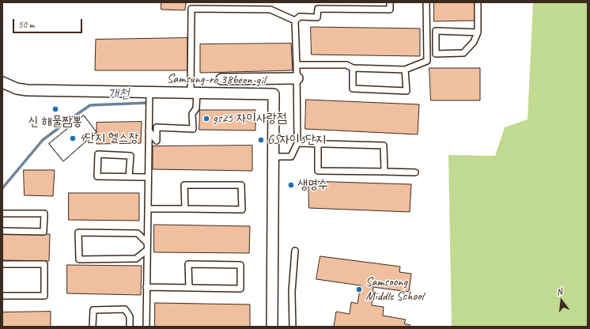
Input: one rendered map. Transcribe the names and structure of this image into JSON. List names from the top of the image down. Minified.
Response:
{"streets":{"street":["Samsung-ro 38beon-gil"]},"water":["개천"],"places":["신 해물짬뽕","gs25 자이사랑점","4단지 헬스장","GS자이5단지","생명수","Samsoong Middle School"],"scale_bar":"50 m","north":"top"}
